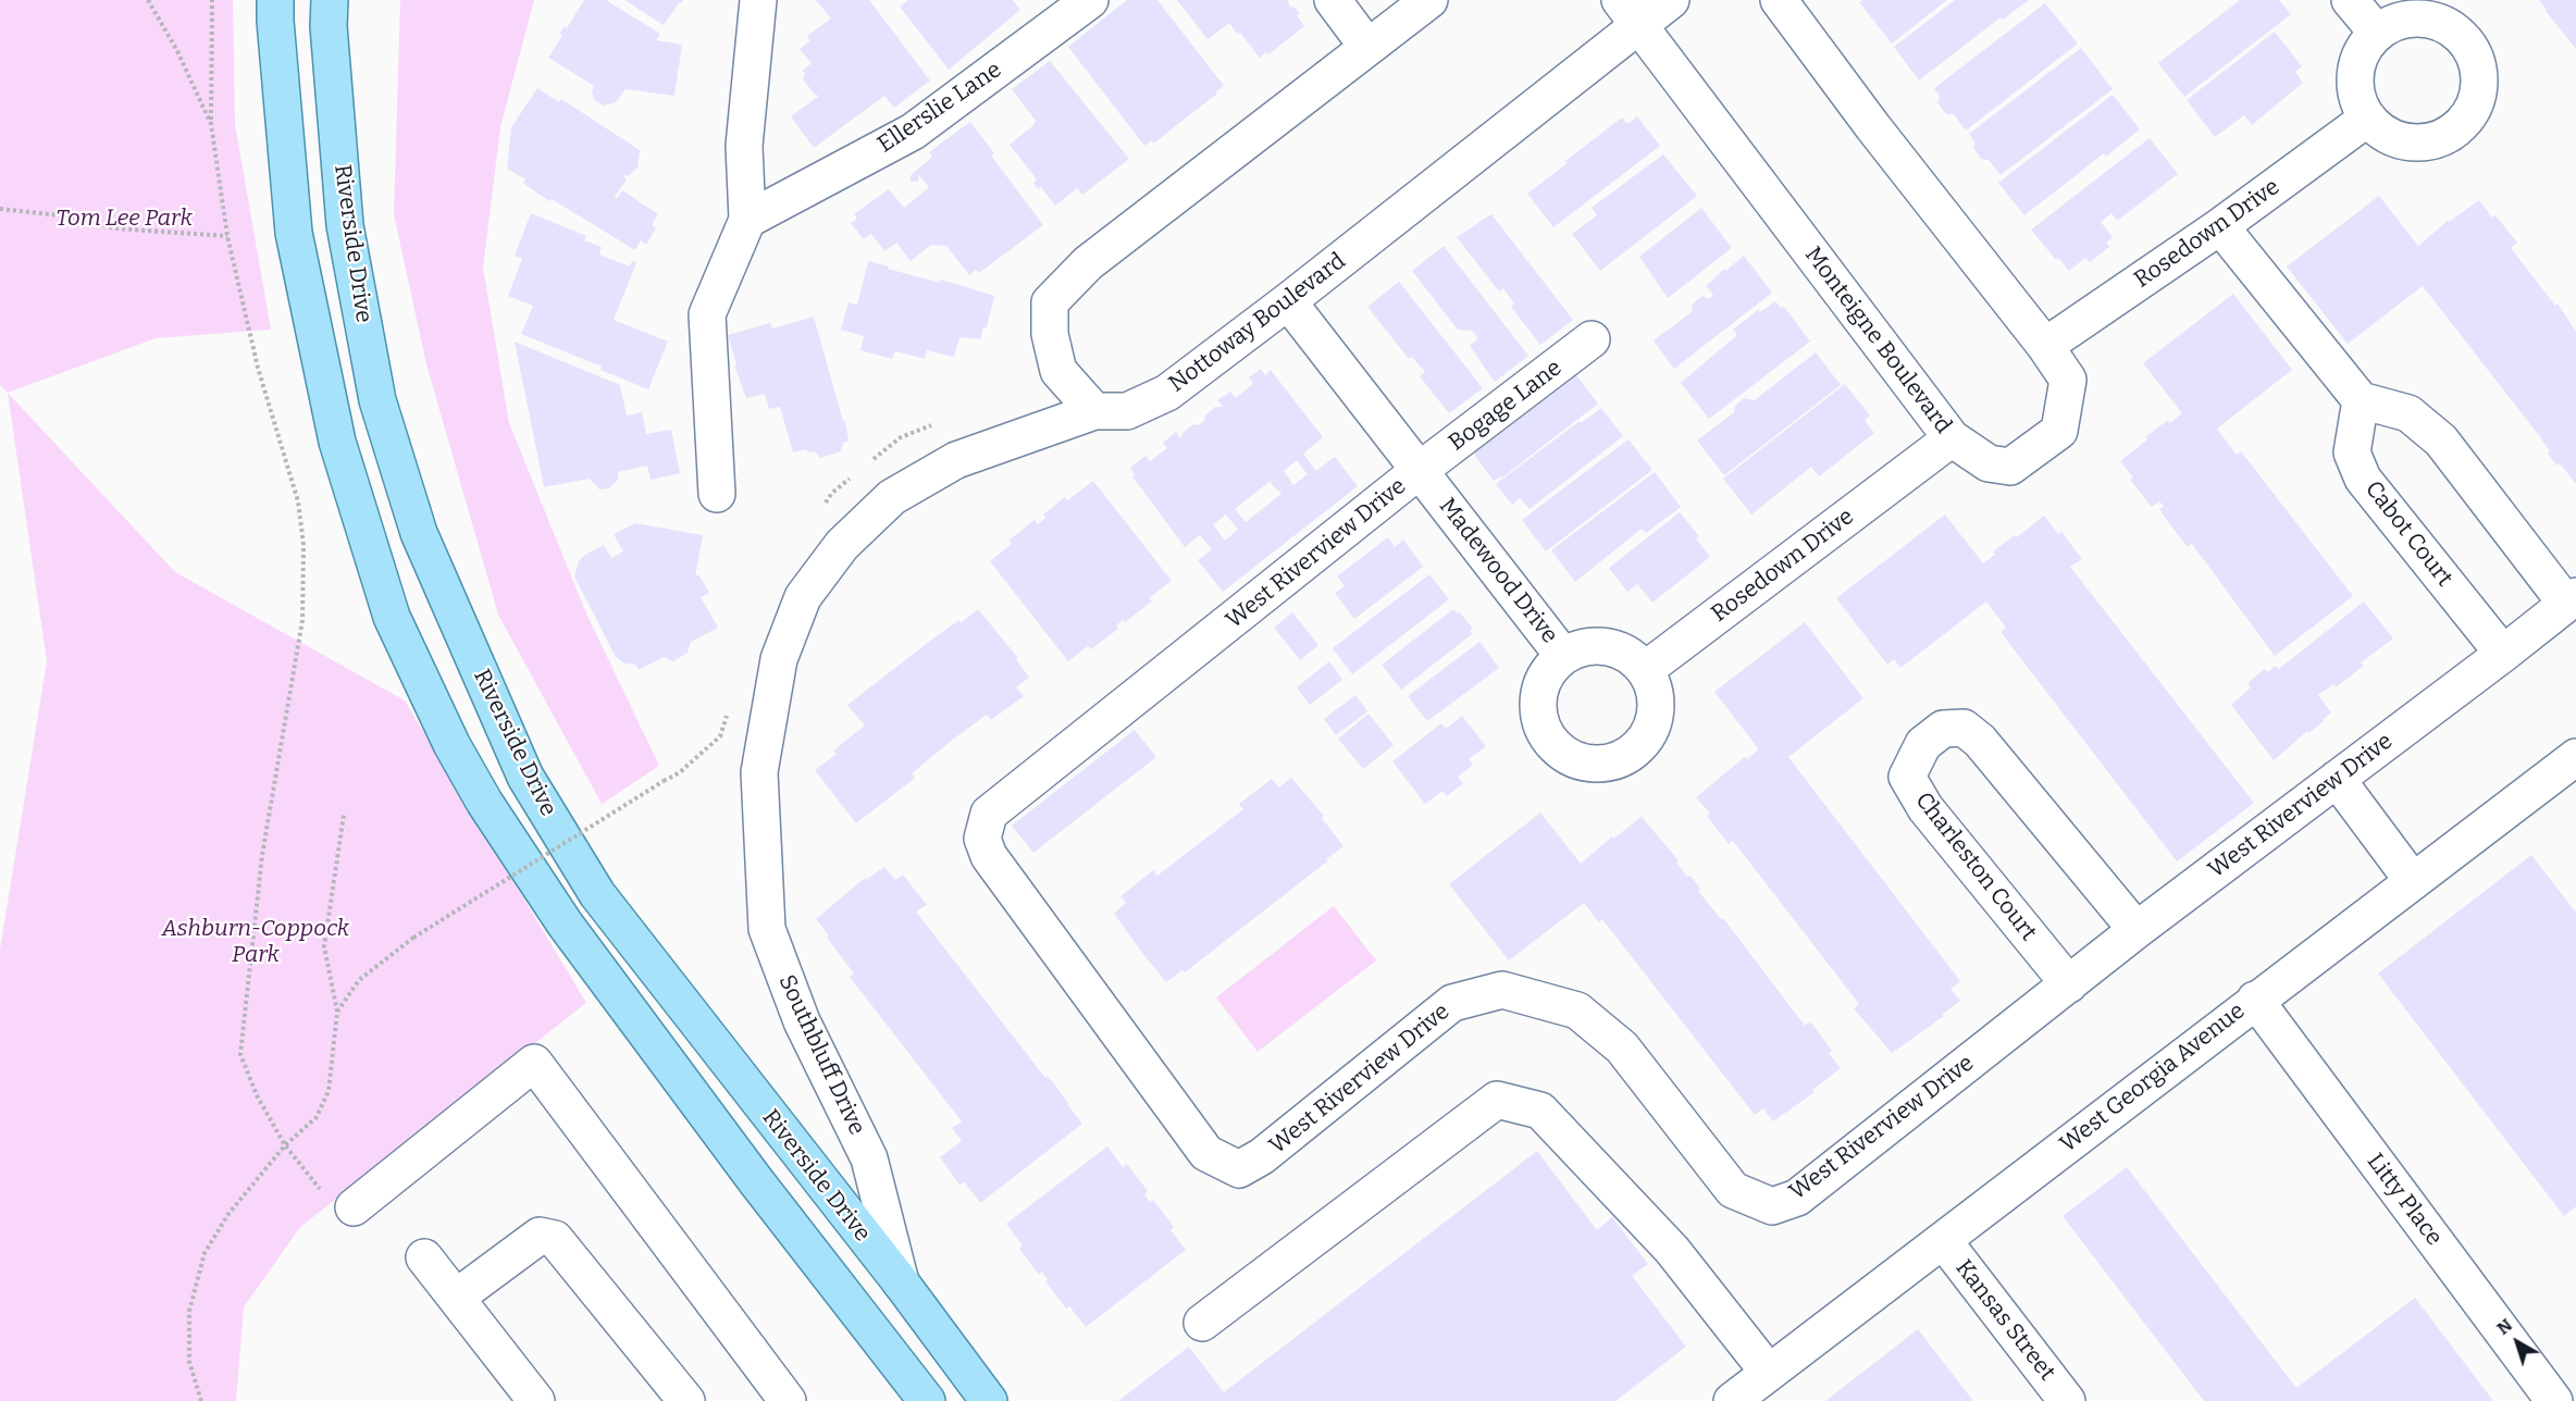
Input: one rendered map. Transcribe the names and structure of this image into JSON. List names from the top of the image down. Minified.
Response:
{"streets":{"main road":["Riverside Drive"],"street":["Ellerslie Lane","Rosedown Drive","Nottoway Boulevard","Monteigne Boulevard","Bogage Lane","Cabot Court","West Riverview Drive","Madewood Drive","Charleston Court","Southbluff Drive","West Georgia Avenue","Litty Place","Kansas Street"]},"crossings":[["Rosedown Drive","Monteigne Boulevard"],["Rosedown Drive","Madewood Drive"],["Riverside Drive","Southbluff Drive"],["Nottoway Boulevard","Monteigne Boulevard"],["Nottoway Boulevard","Madewood Drive"],["Nottoway Boulevard","Southbluff Drive"],["Bogage Lane","West Riverview Drive"],["Bogage Lane","Madewood Drive"],["Cabot Court","West Riverview Drive"],["West Riverview Drive","Madewood Drive"],["West Riverview Drive","Charleston Court"],["West Georgia Avenue","Litty Place"],["West Georgia Avenue","Kansas Street"]],"parks":["Tom Lee Park","Ashburn-Coppock Park"],"north":"top left"}
